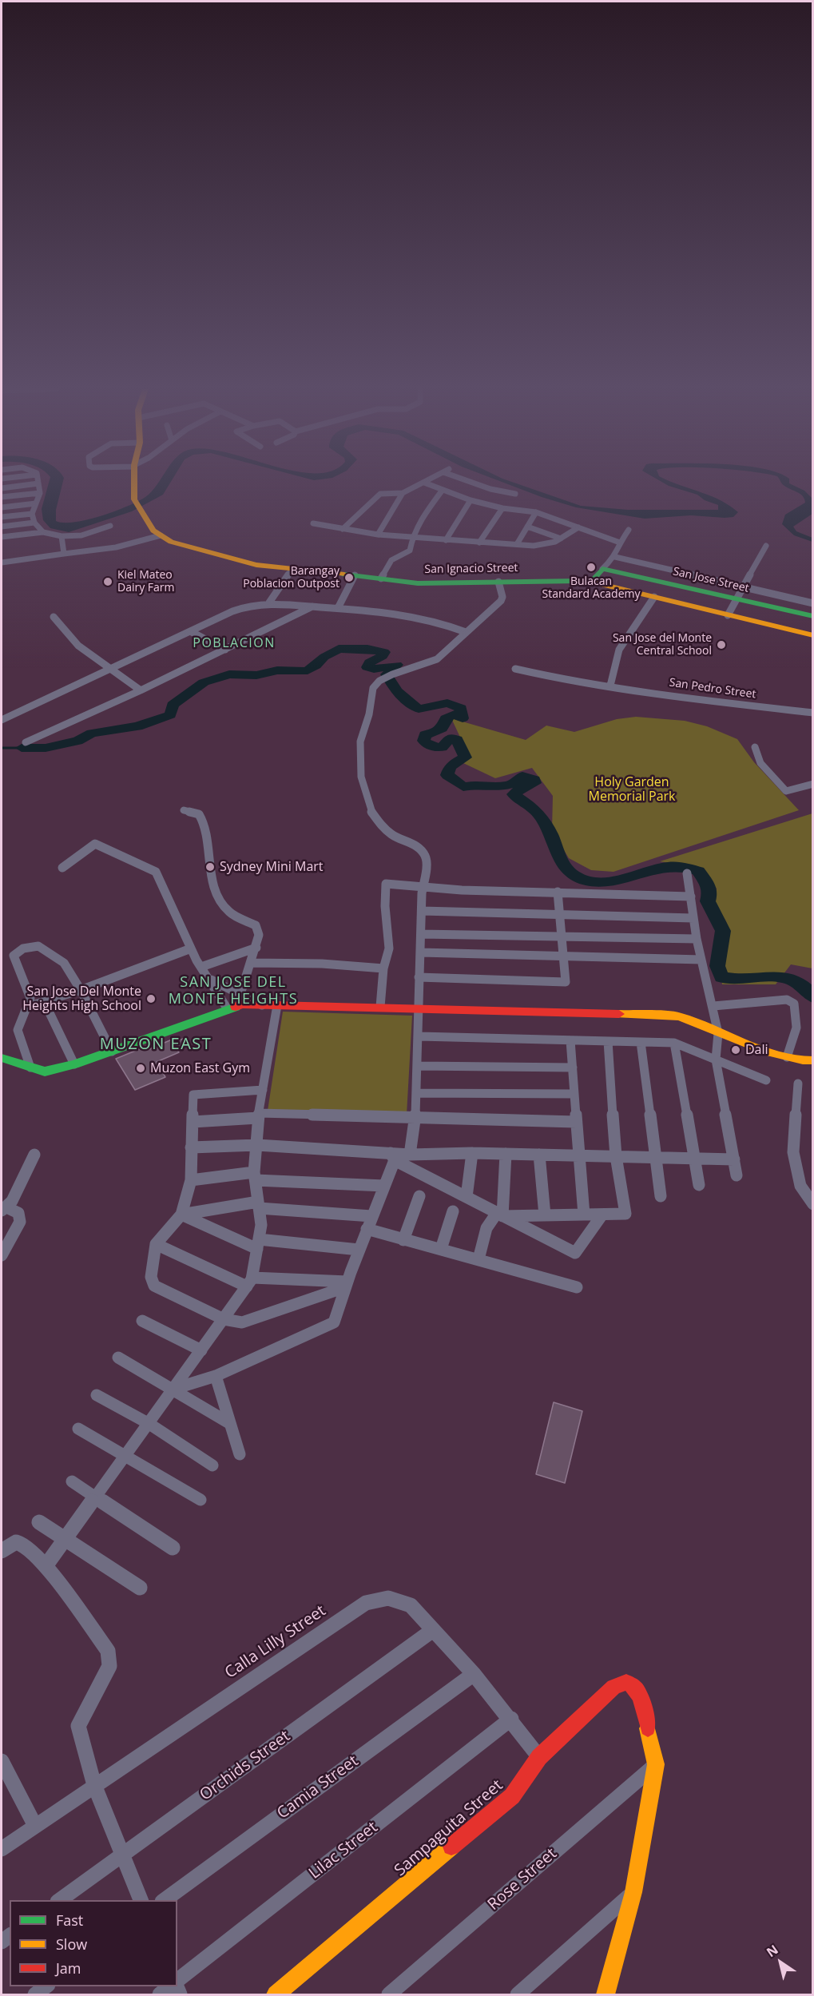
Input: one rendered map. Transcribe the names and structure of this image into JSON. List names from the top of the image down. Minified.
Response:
{"streets":{"main road":["San Ignacio Street","San Jose Street","Sampaguita Street"],"street":["San Pedro Street","Calla Lilly Street","Orchids Street","Camia Street","Lilac Street","Rose Street"]},"crossings":[["Calla Lilly Street","Orchids Street"],["Calla Lilly Street","Camia Street"],["Calla Lilly Street","Sampaguita Street"],["Calla Lilly Street","Lilac Street"],["Sampaguita Street","Rose Street"]],"districts":["POBLACION","SAN JOSE DEL MONTE HEIGHTS","MUZON EAST"],"parks":["Holy Garden Memorial Park"],"places":["Bulacan Standard Academy","Barangay Poblacion Outpost","Kiel Mateo Dairy Farm","San Jose del Monte Central School","Sydney Mini Mart","San Jose Del Monte Heights High School","Dali","Muzon East Gym"],"legend":["Fast","Slow","Jam"],"north":"top left"}
